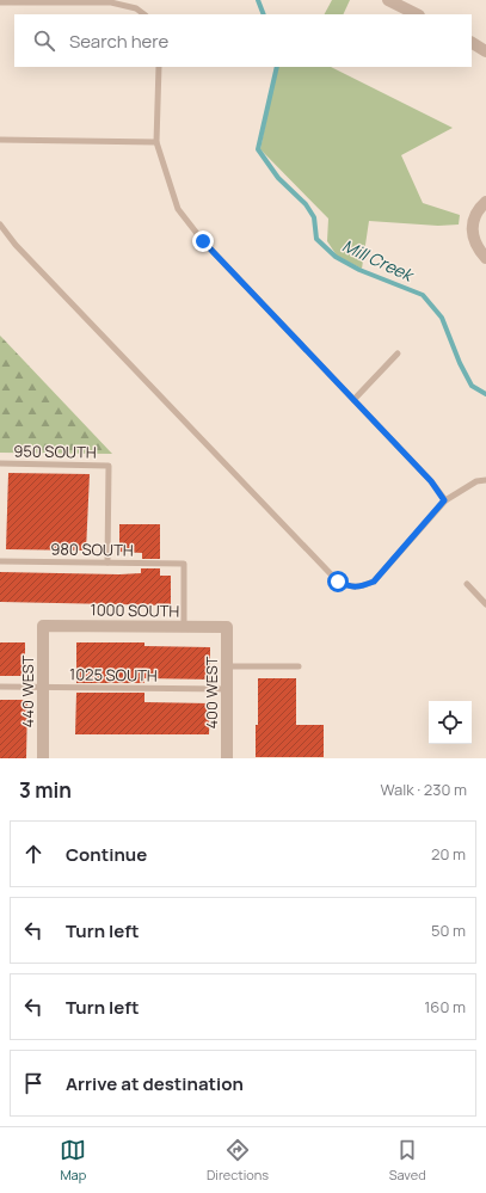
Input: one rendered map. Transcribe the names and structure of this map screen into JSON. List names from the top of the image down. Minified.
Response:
{"streets":{"street":["1000 SOUTH","440 WEST","400 WEST"],"lane":["950 SOUTH","980 SOUTH","1025 SOUTH"]},"crossings":[["950 SOUTH","980 SOUTH"],["980 SOUTH","1000 SOUTH"],["1000 SOUTH","440 WEST"],["1000 SOUTH","400 WEST"],["1025 SOUTH","440 WEST"],["1025 SOUTH","400 WEST"]],"water":["Mill Creek"],"page":{"search":"Search here","heading":["3 min","Walk · 230 m"],"list":[["Continue","20 m"],["Turn left","50 m"],["Turn left","160 m"],"Arrive at destination"],"nav":["Map","Directions","Saved"]}}
